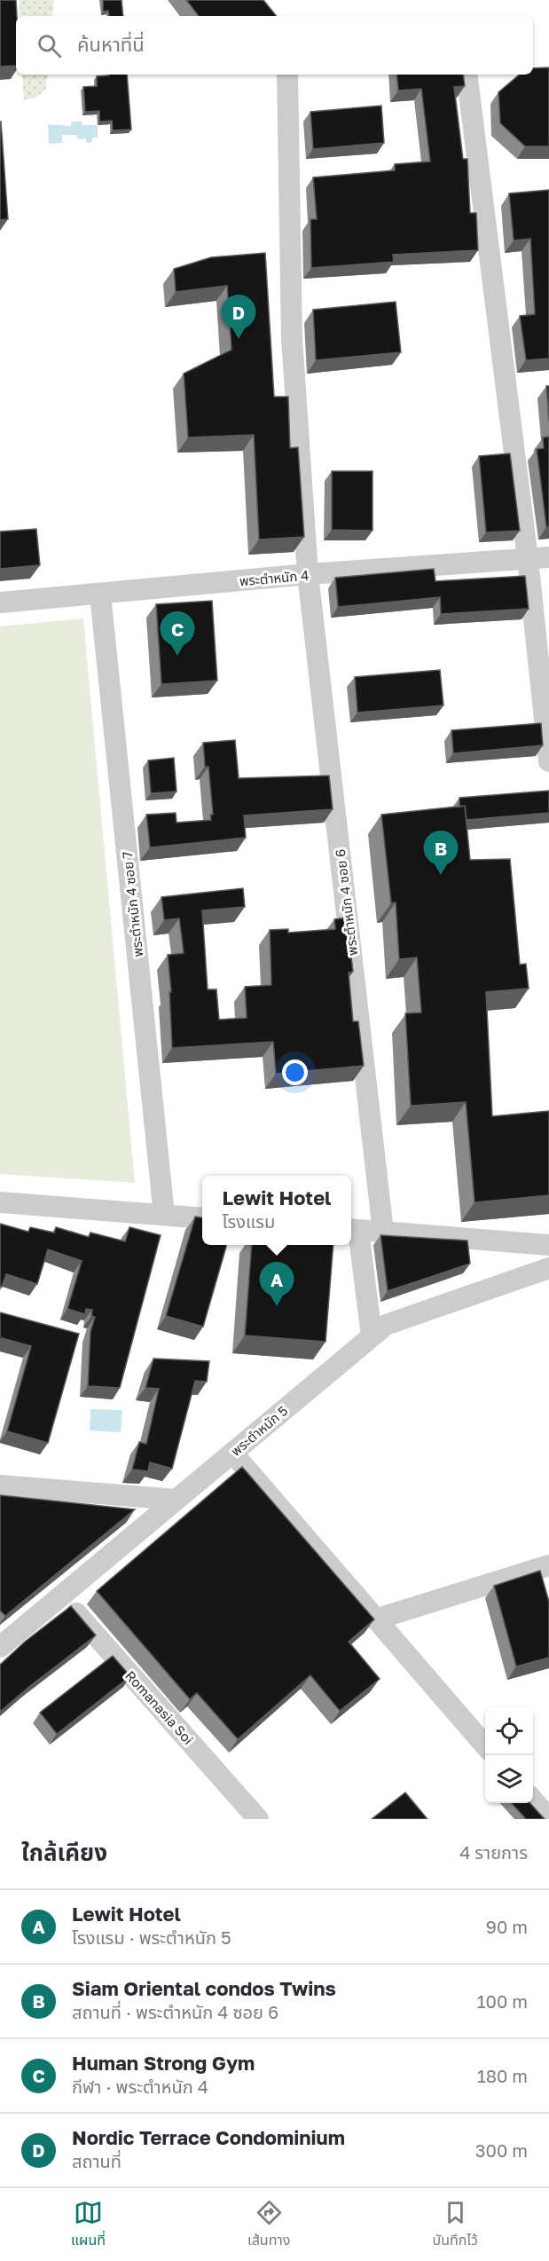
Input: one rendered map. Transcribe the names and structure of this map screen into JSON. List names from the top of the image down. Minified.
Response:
{"streets":{"street":["พระตำหนัก 4","พระตำหนัก 4 ซอย 6","พระตำหนัก 4 ซอย 7","พระตำหนัก 5","Romanasia Soi"]},"crossings":[["พระตำหนัก 4","พระตำหนัก 4 ซอย 6"],["พระตำหนัก 4","พระตำหนัก 4 ซอย 7"],["พระตำหนัก 5","Romanasia Soi"]],"page":{"search":"ค้นหาที่นี่","pins":["D","C","B","A"],"popup":["Lewit Hotel","โรงแรม"],"heading":["ใกล้เคียง","4 รายการ"],"list":[{"mark":"A","name":"Lewit Hotel","note":"โรงแรม · พระตำหนัก 5","value":"90 m"},{"mark":"B","name":"Siam Oriental condos Twins","note":"สถานที่ · พระตำหนัก 4 ซอย 6","value":"100 m"},{"mark":"C","name":"Human Strong Gym","note":"กีฬา · พระตำหนัก 4","value":"180 m"},{"mark":"D","name":"Nordic Terrace Condominium","note":"สถานที่","value":"300 m"}],"nav":["แผนที่","เส้นทาง","บันทึกไว้"]}}
